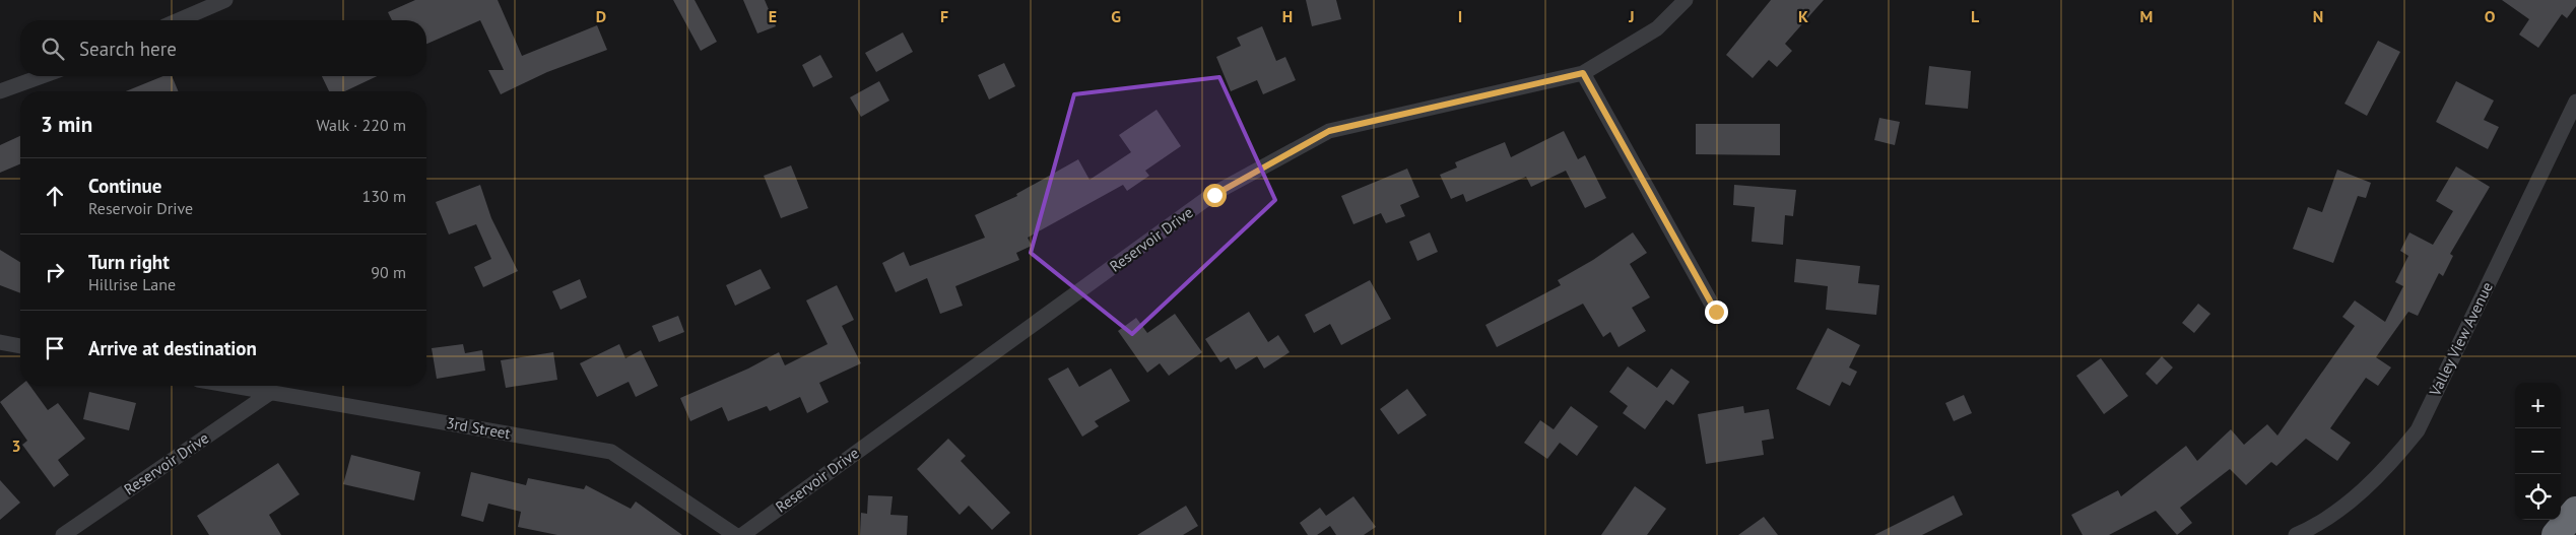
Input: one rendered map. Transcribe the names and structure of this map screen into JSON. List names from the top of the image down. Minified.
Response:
{"streets":{"street":["Reservoir Drive","Valley View Avenue","3rd Street"]},"crossings":[["Reservoir Drive","3rd Street"]],"page":{"search":"Search here","heading":["3 min","Walk · 220 m"],"list":[["Continue","Reservoir Drive","130 m"],["Turn right","Hillrise Lane","90 m"],"Arrive at destination"],"map_buttons":["+","−"]},"grid":{"columns":["D","E","F","G","H","I","J","K","L","M","N","O"],"rows":["3"]}}
